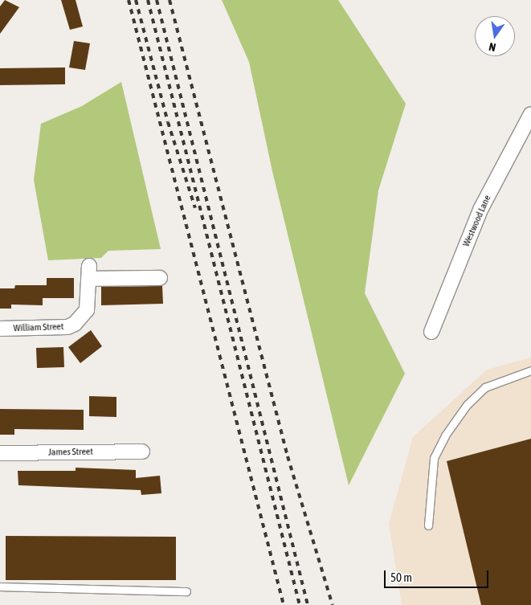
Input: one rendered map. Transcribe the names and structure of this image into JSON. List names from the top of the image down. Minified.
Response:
{"streets":{"street":["Westwood Lane","William Street","James Street"]},"scale_bar":"50 m","north":"bottom"}
